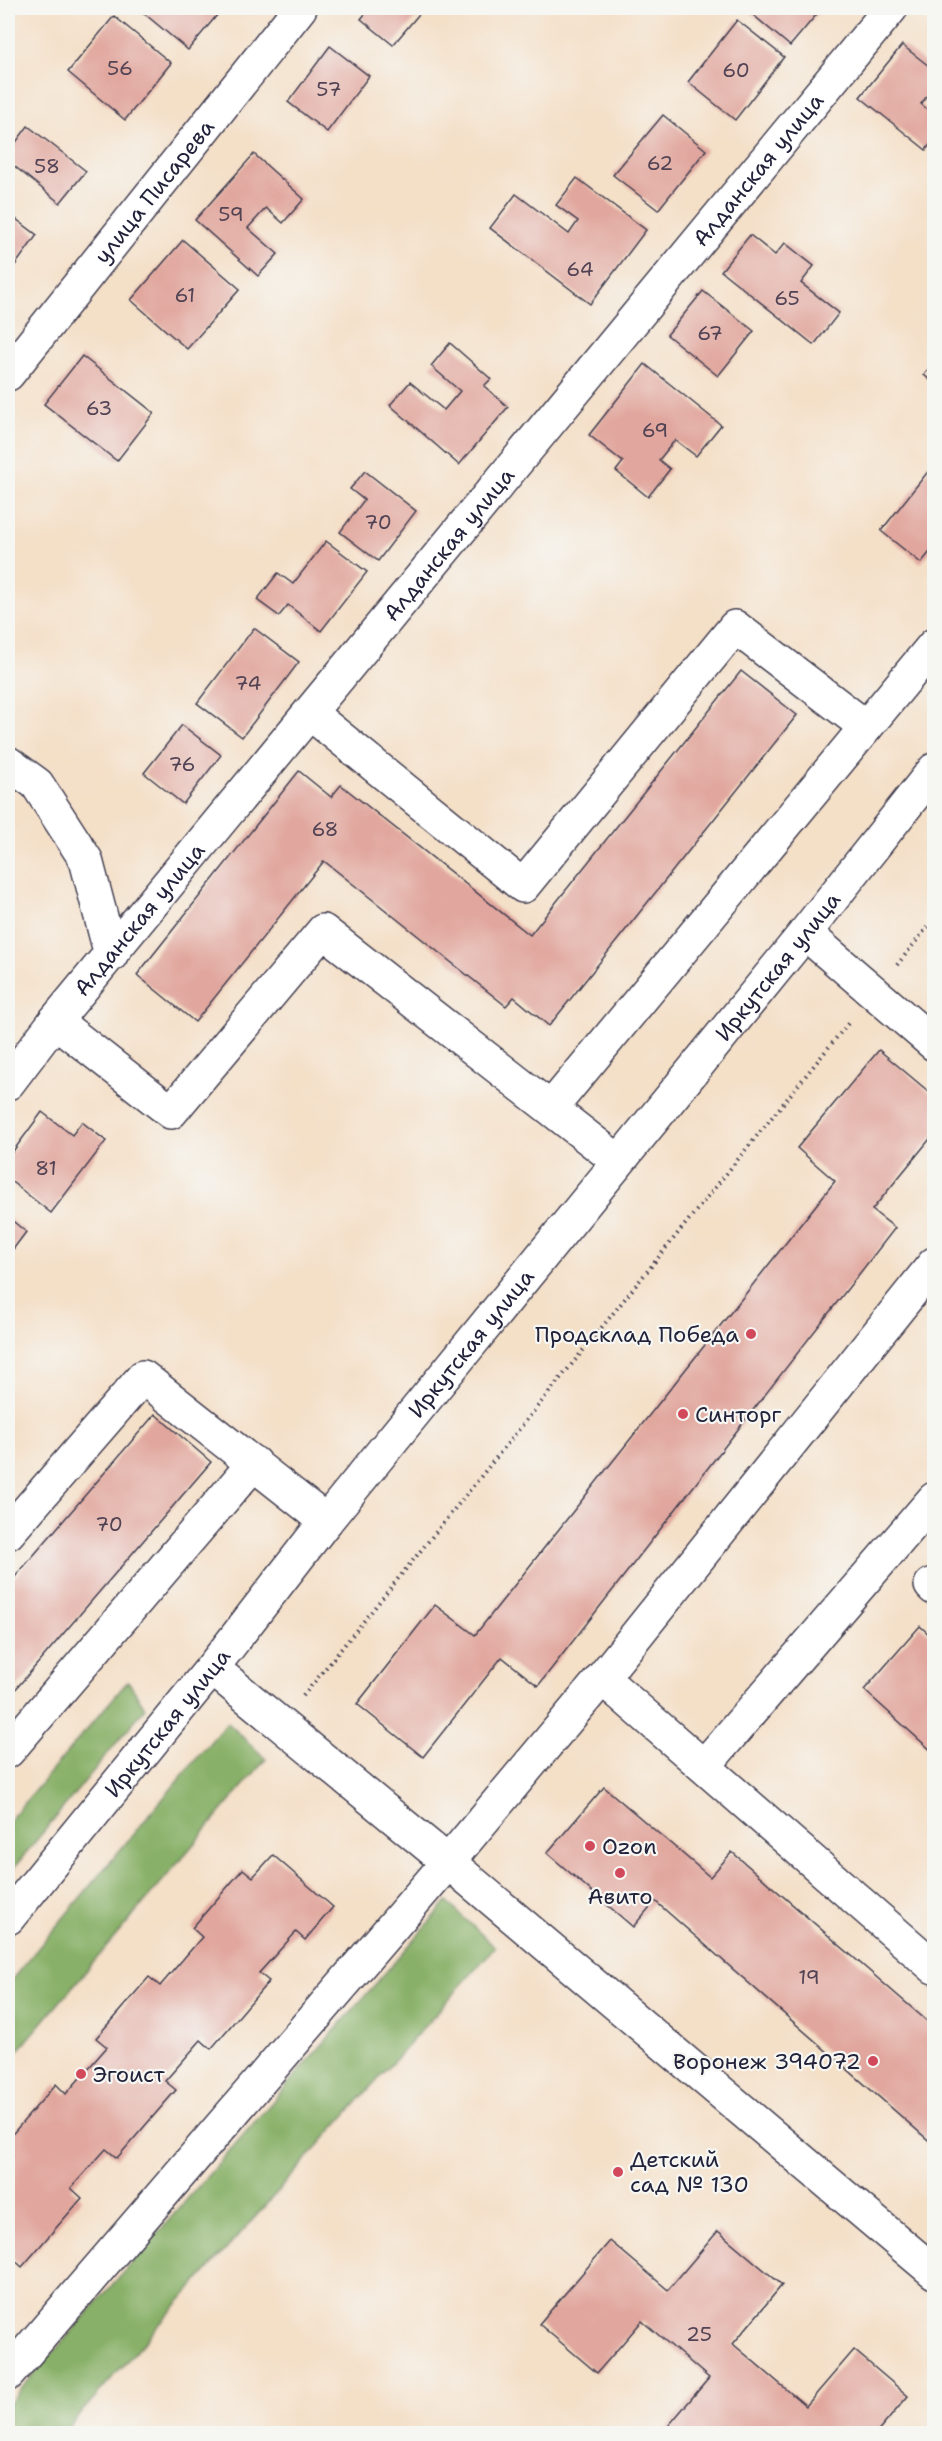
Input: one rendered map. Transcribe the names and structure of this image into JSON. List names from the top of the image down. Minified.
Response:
{"streets":{"street":["Алданская улица","улица Писарева","Иркутская улица"]},"places":["Продсклад Победа","Синторг","Ozon","Авито","Воронеж 394072","Эгоист","Детский сад № 130"],"house_numbers":["56","60","57","62","58","59","64","61","65","67","63","69","70","74","76","68","81","70","19","25"]}
